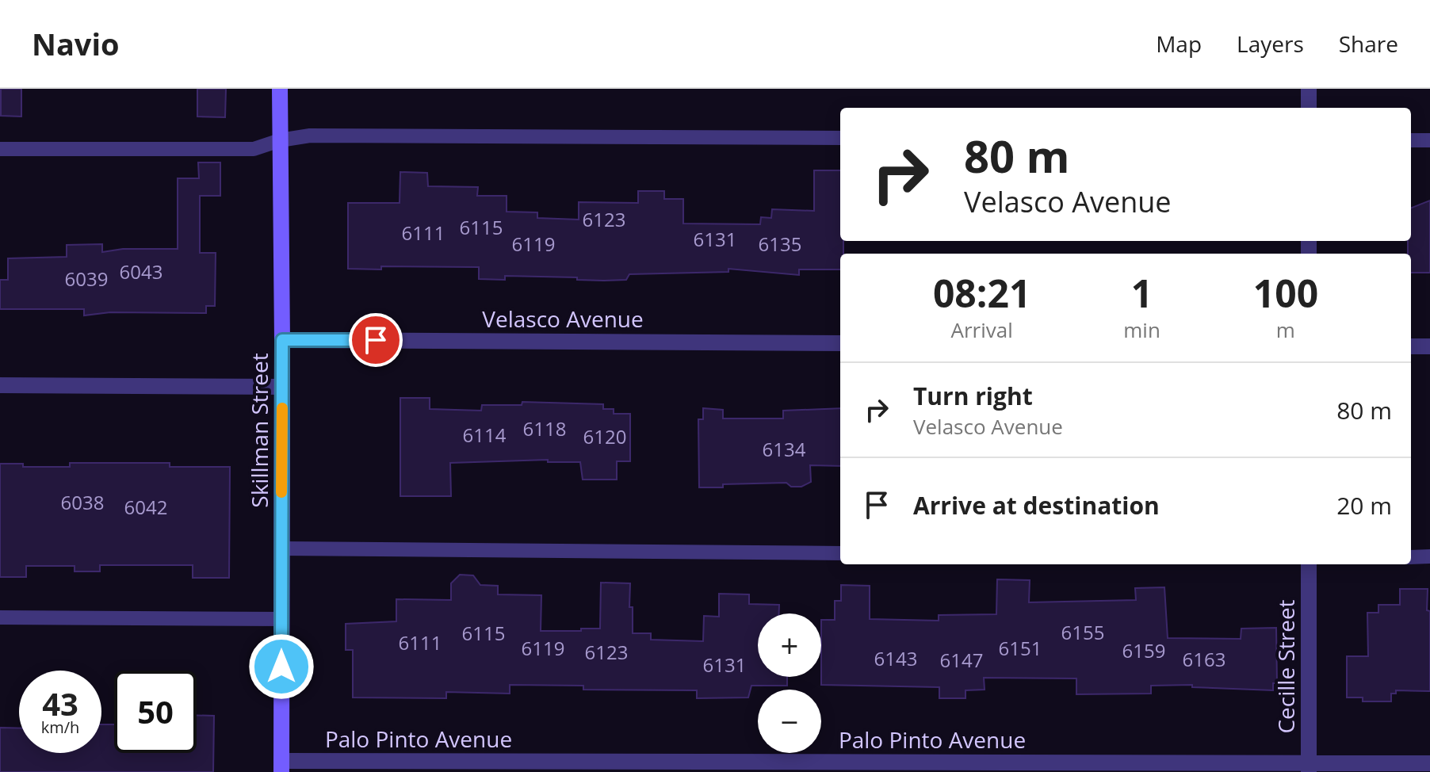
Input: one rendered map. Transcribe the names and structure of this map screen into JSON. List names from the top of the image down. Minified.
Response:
{"streets":{"main road":["Skillman Street"],"street":["Velasco Avenue","Cecille Street","Palo Pinto Avenue"]},"crossings":[["Velasco Avenue","Skillman Street"],["Skillman Street","Palo Pinto Avenue"],["Cecille Street","Palo Pinto Avenue"]],"house_numbers":["6123","6115","6111","6131","6119","6135","6043","6039","6118","6114","6120","6134","6038","6042","6155","6115","6111","6119","6151","6159","6123","6143","6163","6147","6131"],"page":{"header":"Navio","nav":["Map","Layers","Share"],"turn":["80 m","Velasco Avenue"],"eta":["08:21","Arrival","1","min","100","m"],"list":[{"name":"Turn right","note":"Velasco Avenue","value":"80 m"},{"name":"Arrive at destination","value":"20 m"}],"map_buttons":["+","−"],"speed":"43 km/h","limit":"50"}}
